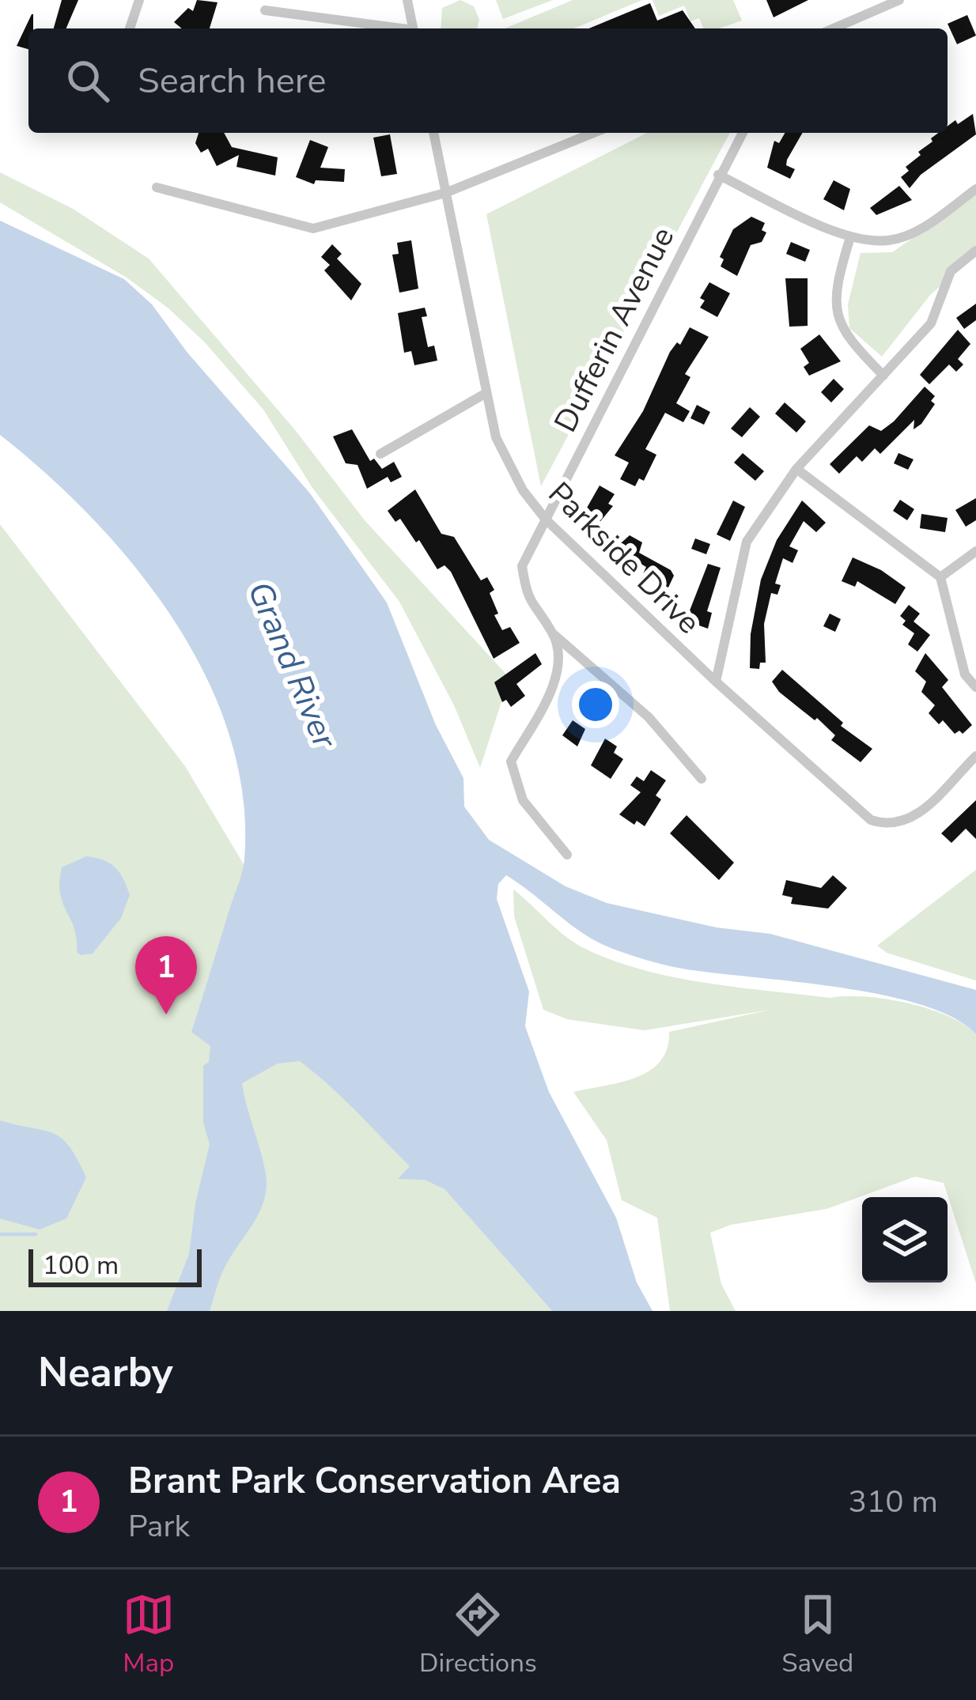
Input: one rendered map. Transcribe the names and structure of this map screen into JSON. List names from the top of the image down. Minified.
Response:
{"streets":{"street":["Dufferin Avenue","Parkside Drive"]},"crossings":[["Dufferin Avenue","Parkside Drive"]],"water":["Grand River"],"scale_bar":"100 m","page":{"search":"Search here","pins":"1","scale":"100 m","heading":"Nearby","list":[{"mark":"1","name":"Brant Park Conservation Area","note":"Park","value":"310 m"}],"nav":["Map","Directions","Saved"]}}
